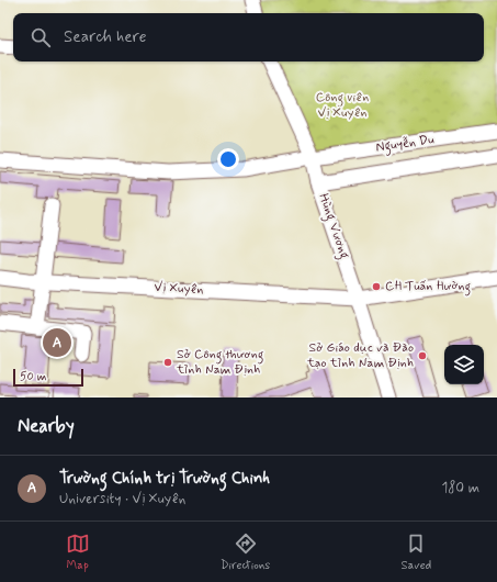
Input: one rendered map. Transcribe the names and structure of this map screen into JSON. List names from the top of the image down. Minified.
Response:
{"streets":{"street":["Nguyễn Du","Hùng Vương","Vị Xuyên"]},"crossings":[["Nguyễn Du","Hùng Vương"],["Hùng Vương","Vị Xuyên"]],"parks":["Công viên Vị Xuyên"],"places":["CH Tuấn Hường","Sở Giáo dục và Đào tạo tỉnh Nam Định","Sở Công thương tỉnh Nam Định"],"scale_bar":"50 m","page":{"search":"Search here","pins":"A","scale":"50 m","heading":"Nearby","list":[{"mark":"A","name":"Trường Chính trị Trường Chinh","note":"University · Vị Xuyên","value":"180 m"}],"nav":["Map","Directions","Saved"]}}
